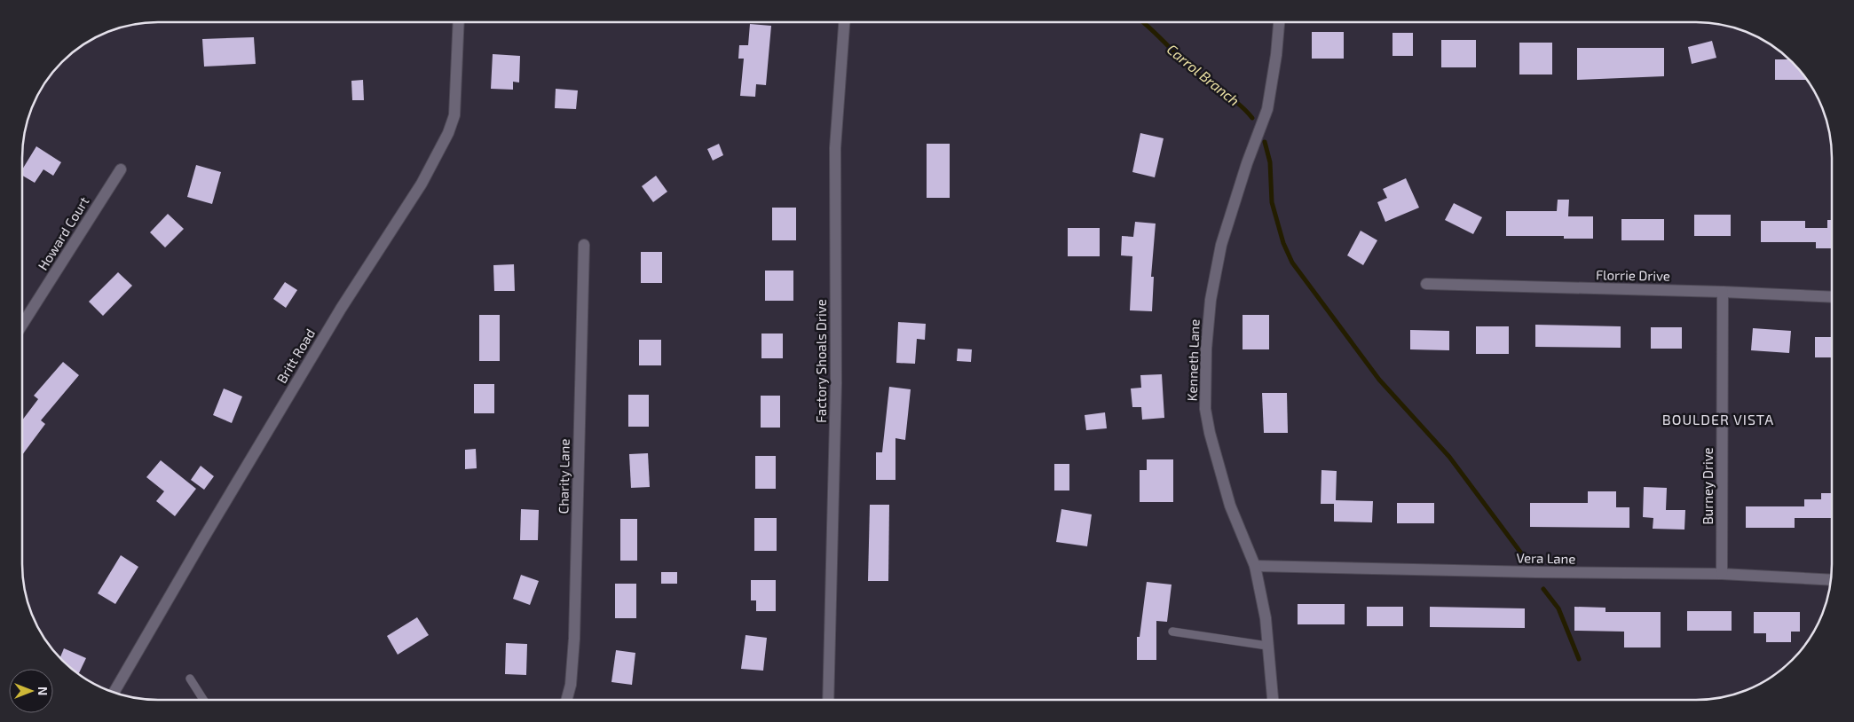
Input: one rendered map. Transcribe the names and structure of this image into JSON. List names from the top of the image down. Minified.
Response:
{"streets":{"street":["Howard Court","Florrie Drive","Britt Road","Kenneth Lane","Factory Shoals Drive","Charity Lane","Burney Drive","Vera Lane"]},"crossings":[["Florrie Drive","Burney Drive"],["Kenneth Lane","Vera Lane"],["Burney Drive","Vera Lane"]],"districts":["BOULDER VISTA"],"water":["Carrol Branch"],"north":"right"}
